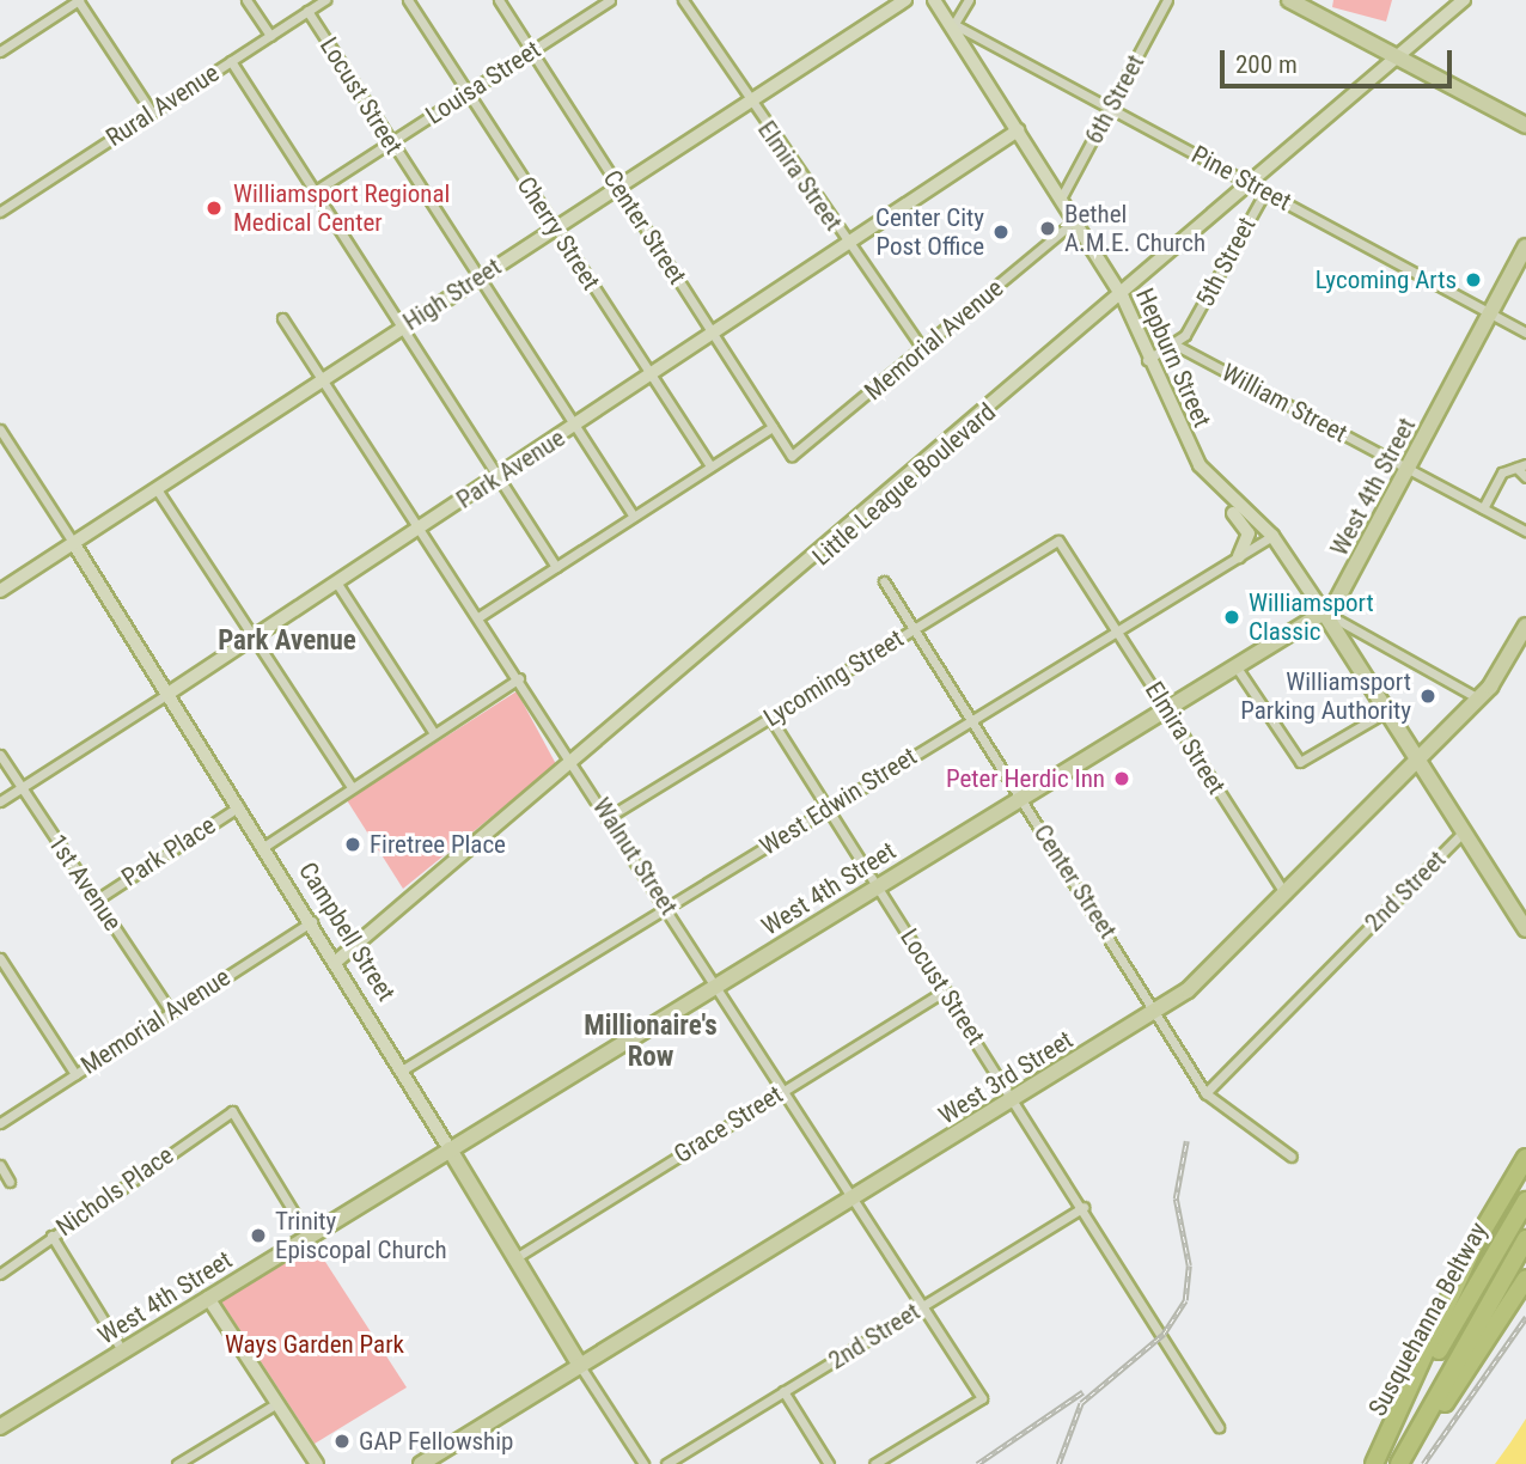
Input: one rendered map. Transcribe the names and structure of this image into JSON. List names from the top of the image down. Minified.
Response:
{"streets":{"highway":["Susquehanna Beltway"],"main road":["Hepburn Street","West 4th Street","Campbell Street","West 3rd Street"],"street":["Louisa Street","Locust Street","6th Street","Rural Avenue","Elmira Street","Pine Street","Center Street","Cherry Street","5th Street","High Street","Memorial Avenue","William Street","Park Avenue","Little League Boulevard","Lycoming Street","West Edwin Street","Park Place","Walnut Street","1st Avenue","2nd Street","Grace Street","Nichols Place"]},"crossings":[["Louisa Street","Locust Street"],["Louisa Street","Center Street"],["Louisa Street","Cherry Street"],["Locust Street","Rural Avenue"],["Locust Street","High Street"],["Locust Street","Park Avenue"],["Locust Street","West 4th Street"],["Locust Street","Lycoming Street"],["Locust Street","West Edwin Street"],["Locust Street","2nd Street"],["Locust Street","West 3rd Street"],["Locust Street","Grace Street"],["6th Street","Pine Street"],["6th Street","Hepburn Street"],["Elmira Street","High Street"],["Elmira Street","Memorial Avenue"],["Elmira Street","Park Avenue"],["Elmira Street","West 4th Street"],["Elmira Street","Lycoming Street"],["Elmira Street","West Edwin Street"],["Elmira Street","West 3rd Street"],["Pine Street","5th Street"],["Pine Street","Hepburn Street"],["Pine Street","Little League Boulevard"],["Pine Street","West 4th Street"],["Center Street","High Street"],["Center Street","Memorial Avenue"],["Center Street","Park Avenue"],["Center Street","West 4th Street"],["Center Street","Lycoming Street"],["Center Street","West Edwin Street"],["Center Street","2nd Street"],["Center Street","West 3rd Street"],["Cherry Street","High Street"],["Cherry Street","Park Avenue"],["5th Street","William Street"],["5th Street","Little League Boulevard"],["High Street","Walnut Street"],["High Street","Campbell Street"],["Memorial Avenue","Hepburn Street"],["Memorial Avenue","1st Avenue"],["Memorial Avenue","Campbell Street"],["Hepburn Street","Park Avenue"],["Hepburn Street","Little League Boulevard"],["Hepburn Street","West 4th Street"],["Hepburn Street","West Edwin Street"],["Hepburn Street","2nd Street"],["Hepburn Street","West 3rd Street"],["William Street","West 4th Street"],["Park Avenue","Walnut Street"],["Park Avenue","1st Avenue"],["Park Avenue","Campbell Street"],["Little League Boulevard","Walnut Street"],["Little League Boulevard","Campbell Street"],["West 4th Street","Walnut Street"],["West 4th Street","Campbell Street"],["West 4th Street","Nichols Place"],["Lycoming Street","Walnut Street"],["West Edwin Street","Walnut Street"],["West Edwin Street","Campbell Street"],["Park Place","1st Avenue"],["Park Place","Campbell Street"],["Walnut Street","2nd Street"],["Walnut Street","West 3rd Street"],["Walnut Street","Grace Street"],["Campbell Street","West 3rd Street"],["Campbell Street","Grace Street"]],"districts":["Park Avenue","Millionaire's Row"],"parks":["Ways Garden Park"],"places":["Williamsport Regional Medical Center","Bethel A.M.E. Church","Center City Post Office","Lycoming Arts","Williamsport Classic","Williamsport Parking Authority","Peter Herdic Inn","Firetree Place","Trinity Episcopal Church","GAP Fellowship"],"scale_bar":"200 m"}
